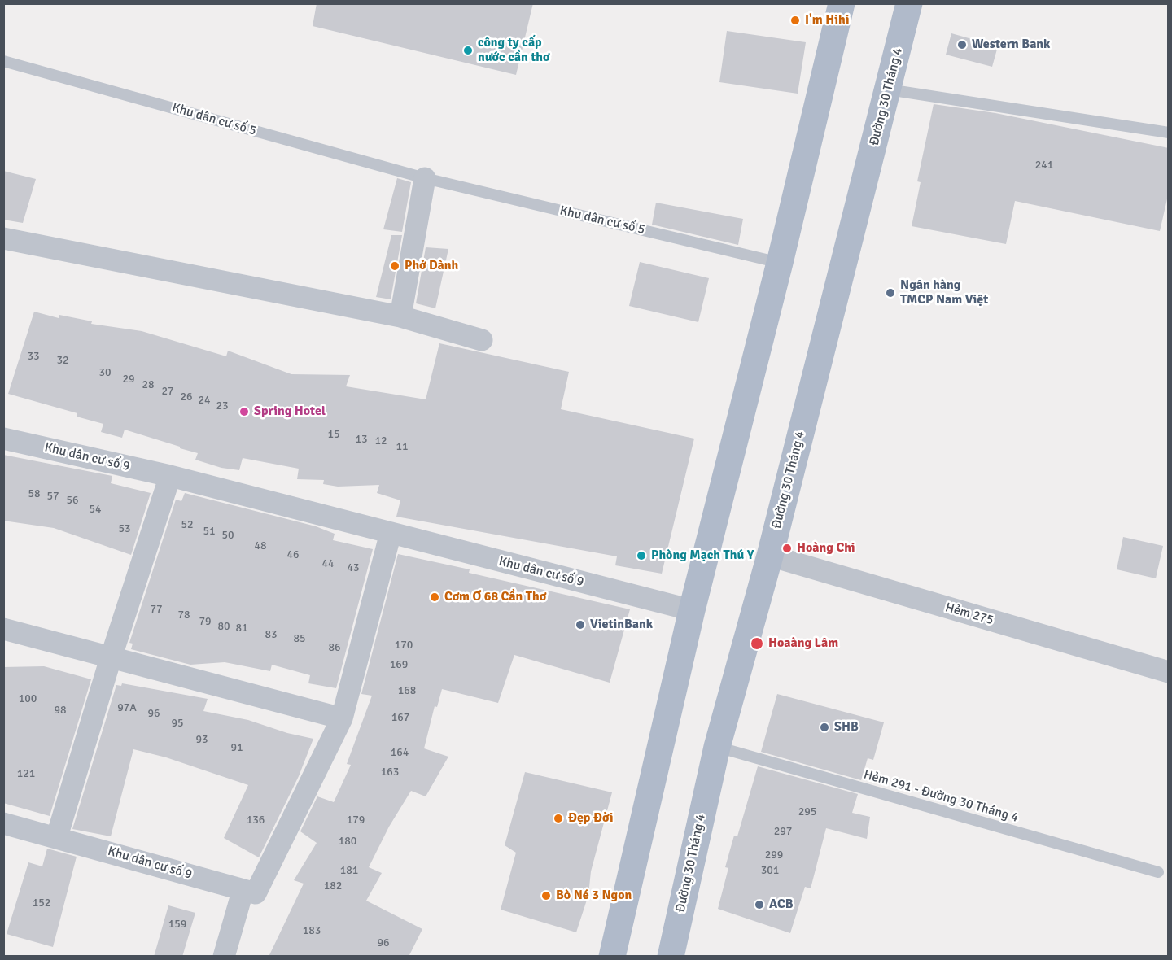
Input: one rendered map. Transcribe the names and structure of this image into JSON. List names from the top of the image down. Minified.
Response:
{"streets":{"main road":["Đường 30 Tháng 4"],"street":["Khu dân cư số 9","Hẻm 275"],"lane":["Khu dân cư số 5","Hẻm 291 - Đường 30 Tháng 4"]},"crossings":[["Đường 30 Tháng 4","Hẻm 275"],["Đường 30 Tháng 4","Hẻm 291 - Đường 30 Tháng 4"]],"places":["I'm Hihi","Western Bank","công ty cấp nước cần thơ","Phở Dành","Ngân hàng TMCP Nam Việt","Spring Hotel","Hoàng Chi","Phòng Mạch Thú Y","Cơm Ơ 68 Cần Thơ","VietinBank","Hoaàng Lâm","SHB","Đẹp Đời","Bò Né 3 Ngon","ACB"],"house_numbers":["241","33","32","30","29","28","27","26","24","23","15","13","12","11","58","57","56","54","52","53","51","50","48","46","44","43","77","78","79","80","81","83","85","170","86","169","168","100","97A","98","96","167","95","93","91","164","163","121","295","136","179","297","180","299","181","301","182","152","159","183","96"]}
